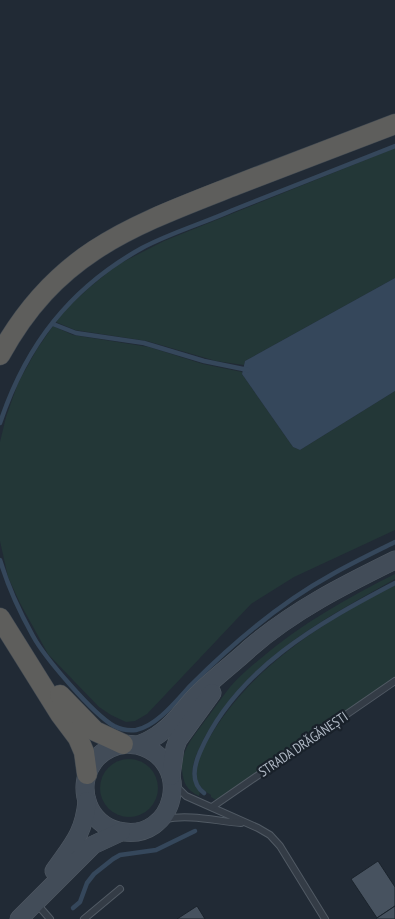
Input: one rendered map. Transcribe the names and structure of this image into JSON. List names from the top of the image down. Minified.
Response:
{"streets":{"lane":["STRADA DRĂGĂNEȘTI"]}}
